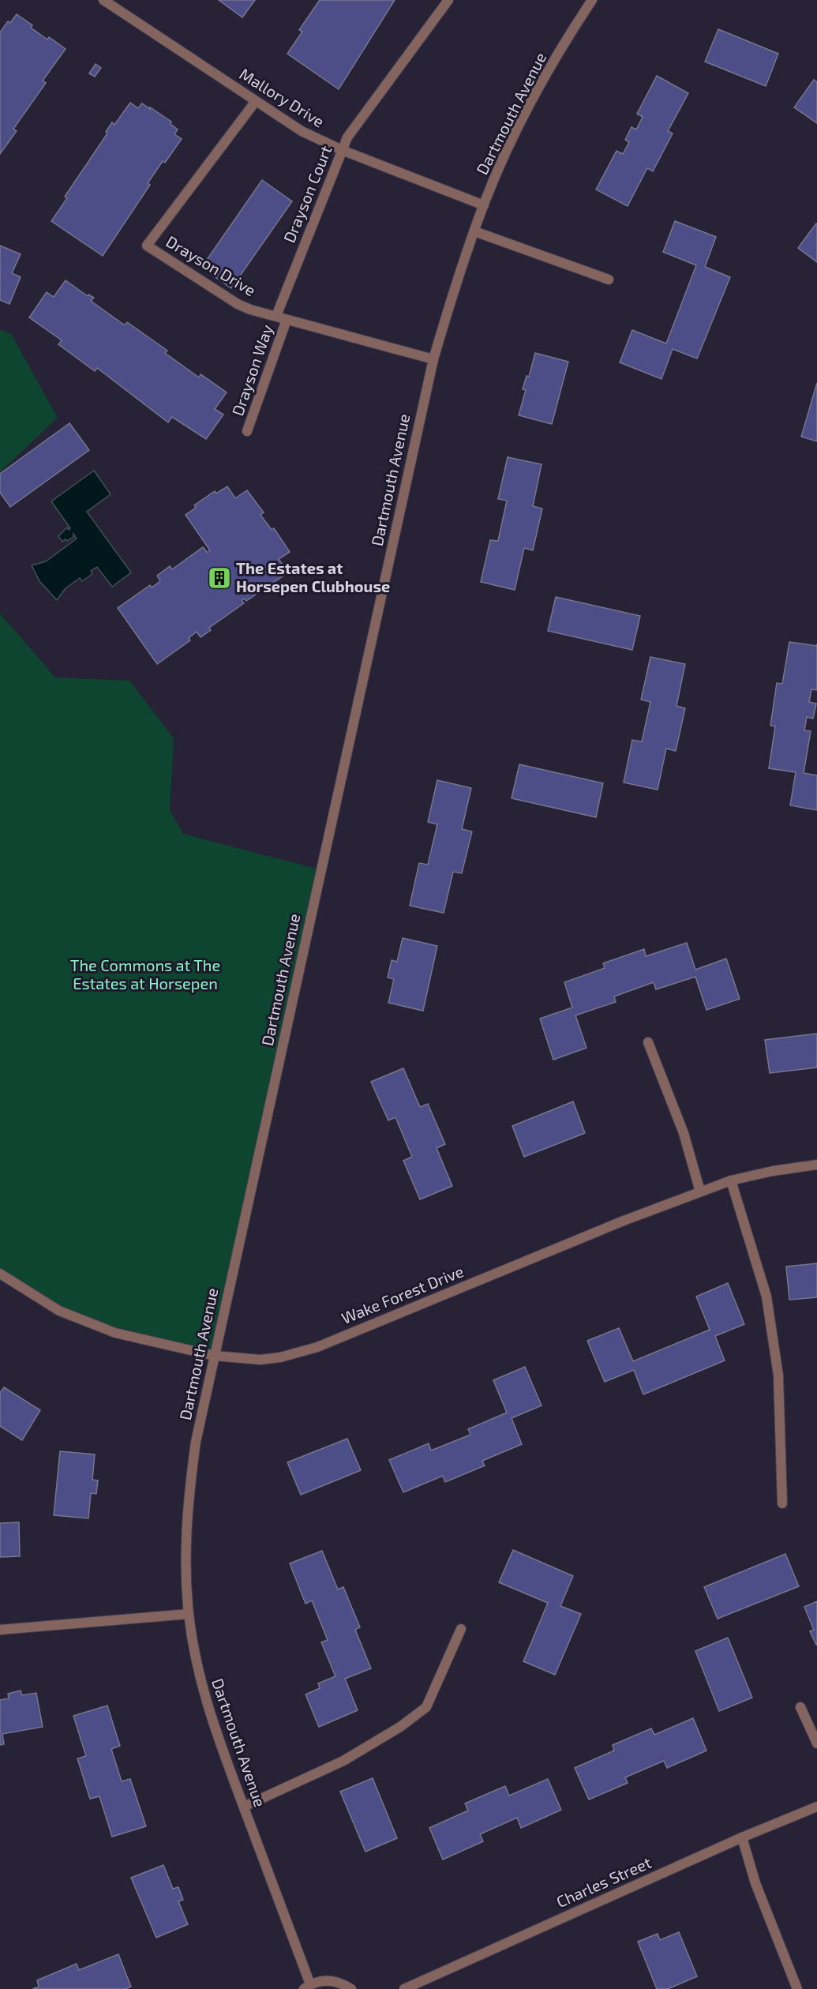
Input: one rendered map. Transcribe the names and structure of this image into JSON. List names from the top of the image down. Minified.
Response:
{"streets":{"street":["Mallory Drive","Dartmouth Avenue","Drayson Court","Drayson Drive","Drayson Way","Wake Forest Drive","Charles Street"]},"crossings":[["Mallory Drive","Dartmouth Avenue"],["Mallory Drive","Drayson Court"],["Mallory Drive","Drayson Drive"],["Dartmouth Avenue","Drayson Drive"],["Dartmouth Avenue","Wake Forest Drive"],["Drayson Court","Drayson Drive"],["Drayson Drive","Drayson Way"]],"parks":["The Commons at The Estates at Horsepen"],"places":{"building":["The Estates at Horsepen Clubhouse"]}}
